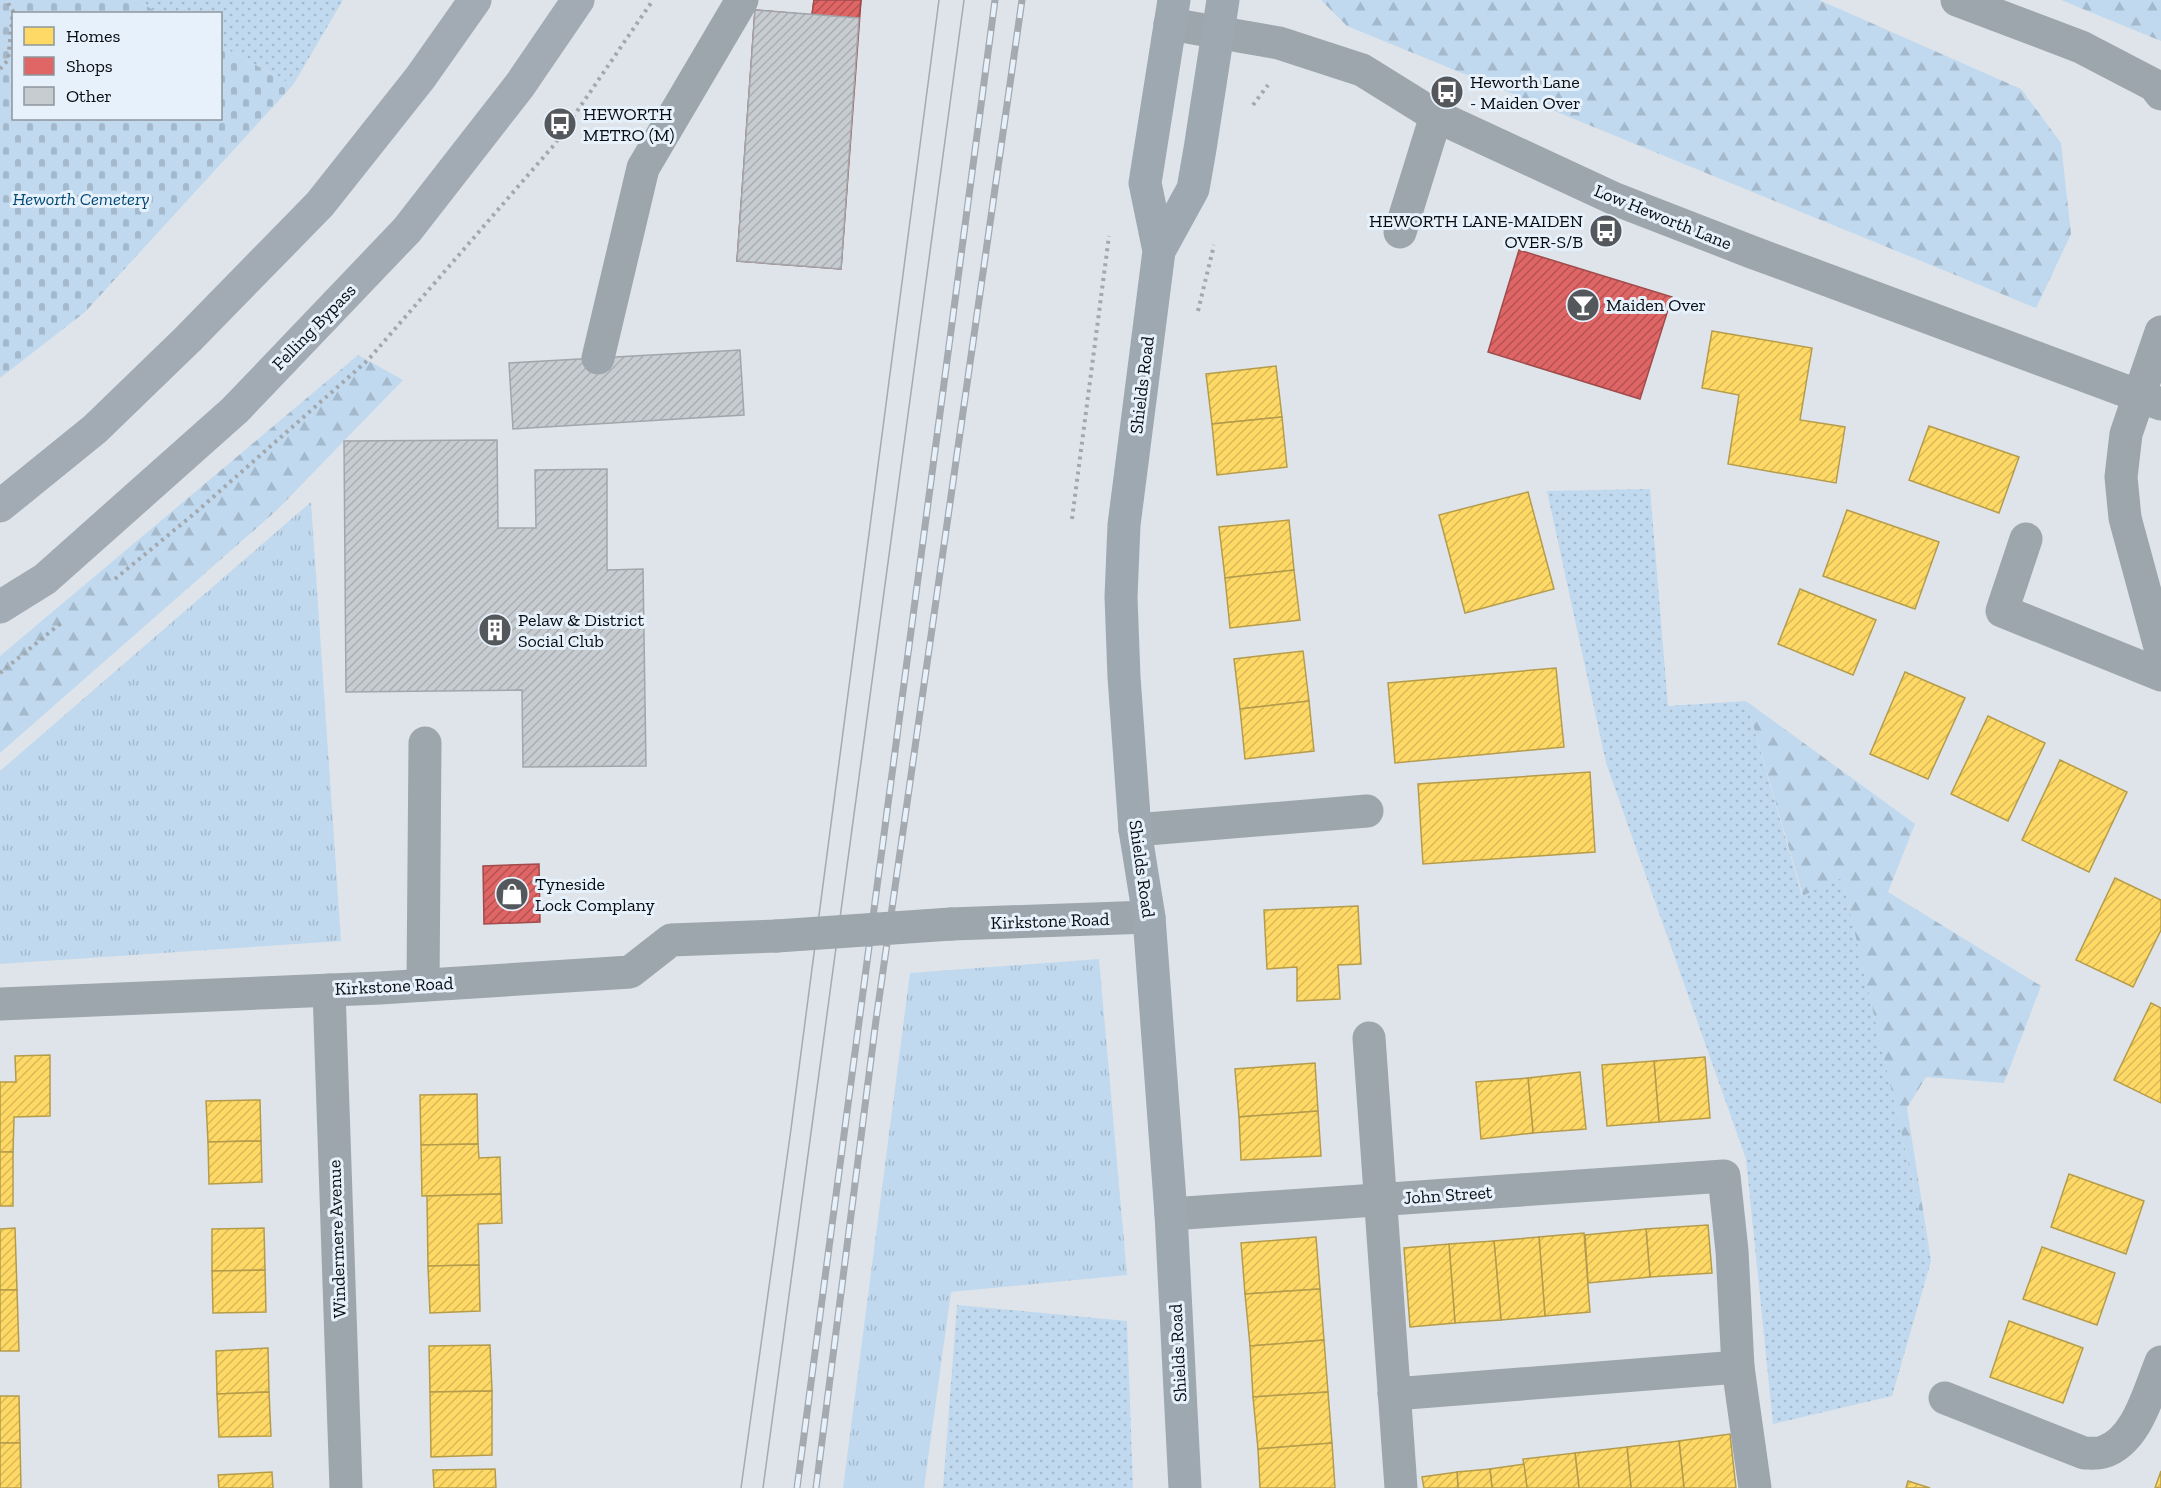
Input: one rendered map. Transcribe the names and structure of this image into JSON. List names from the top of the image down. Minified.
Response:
{"streets":{"highway":["Felling Bypass"],"main road":["Shields Road"],"street":["Low Heworth Lane","Kirkstone Road","John Street","Windermere Avenue"]},"crossings":[["Shields Road","Kirkstone Road"],["Shields Road","John Street"],["Kirkstone Road","Windermere Avenue"]],"parks":["Heworth Cemetery"],"places":{"bus stop":["Heworth Lane - Maiden Over","HEWORTH METRO (M)","HEWORTH LANE-MAIDEN OVER-S/B"],"bar":["Maiden Over"],"building":["Pelaw & District Social Club"],"shop":["Tyneside Lock Complany"]},"legend":["Homes","Shops","Other"]}
